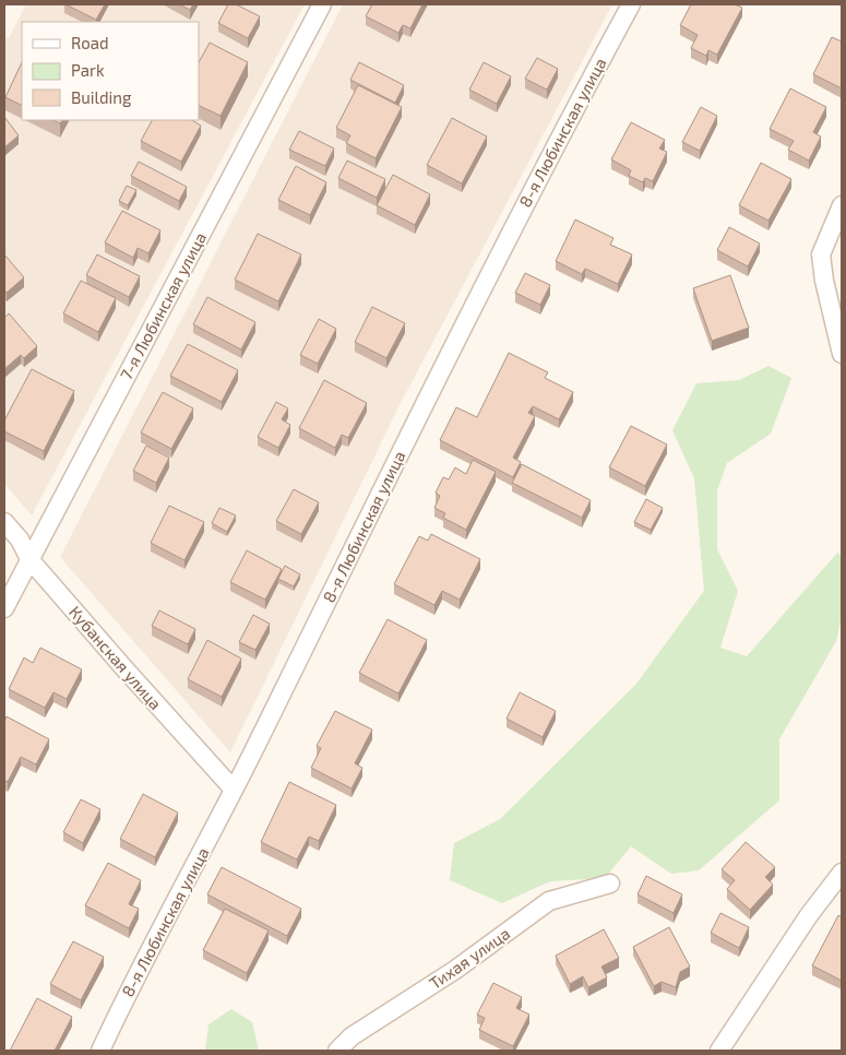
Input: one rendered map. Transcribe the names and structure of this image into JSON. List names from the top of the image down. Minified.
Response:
{"streets":{"street":["8-я Любинская улица","7-я Любинская улица","Кубанская улица","Тихая улица"]},"crossings":[["8-я Любинская улица","Кубанская улица"],["7-я Любинская улица","Кубанская улица"]],"legend":["Road","Park","Building"]}
